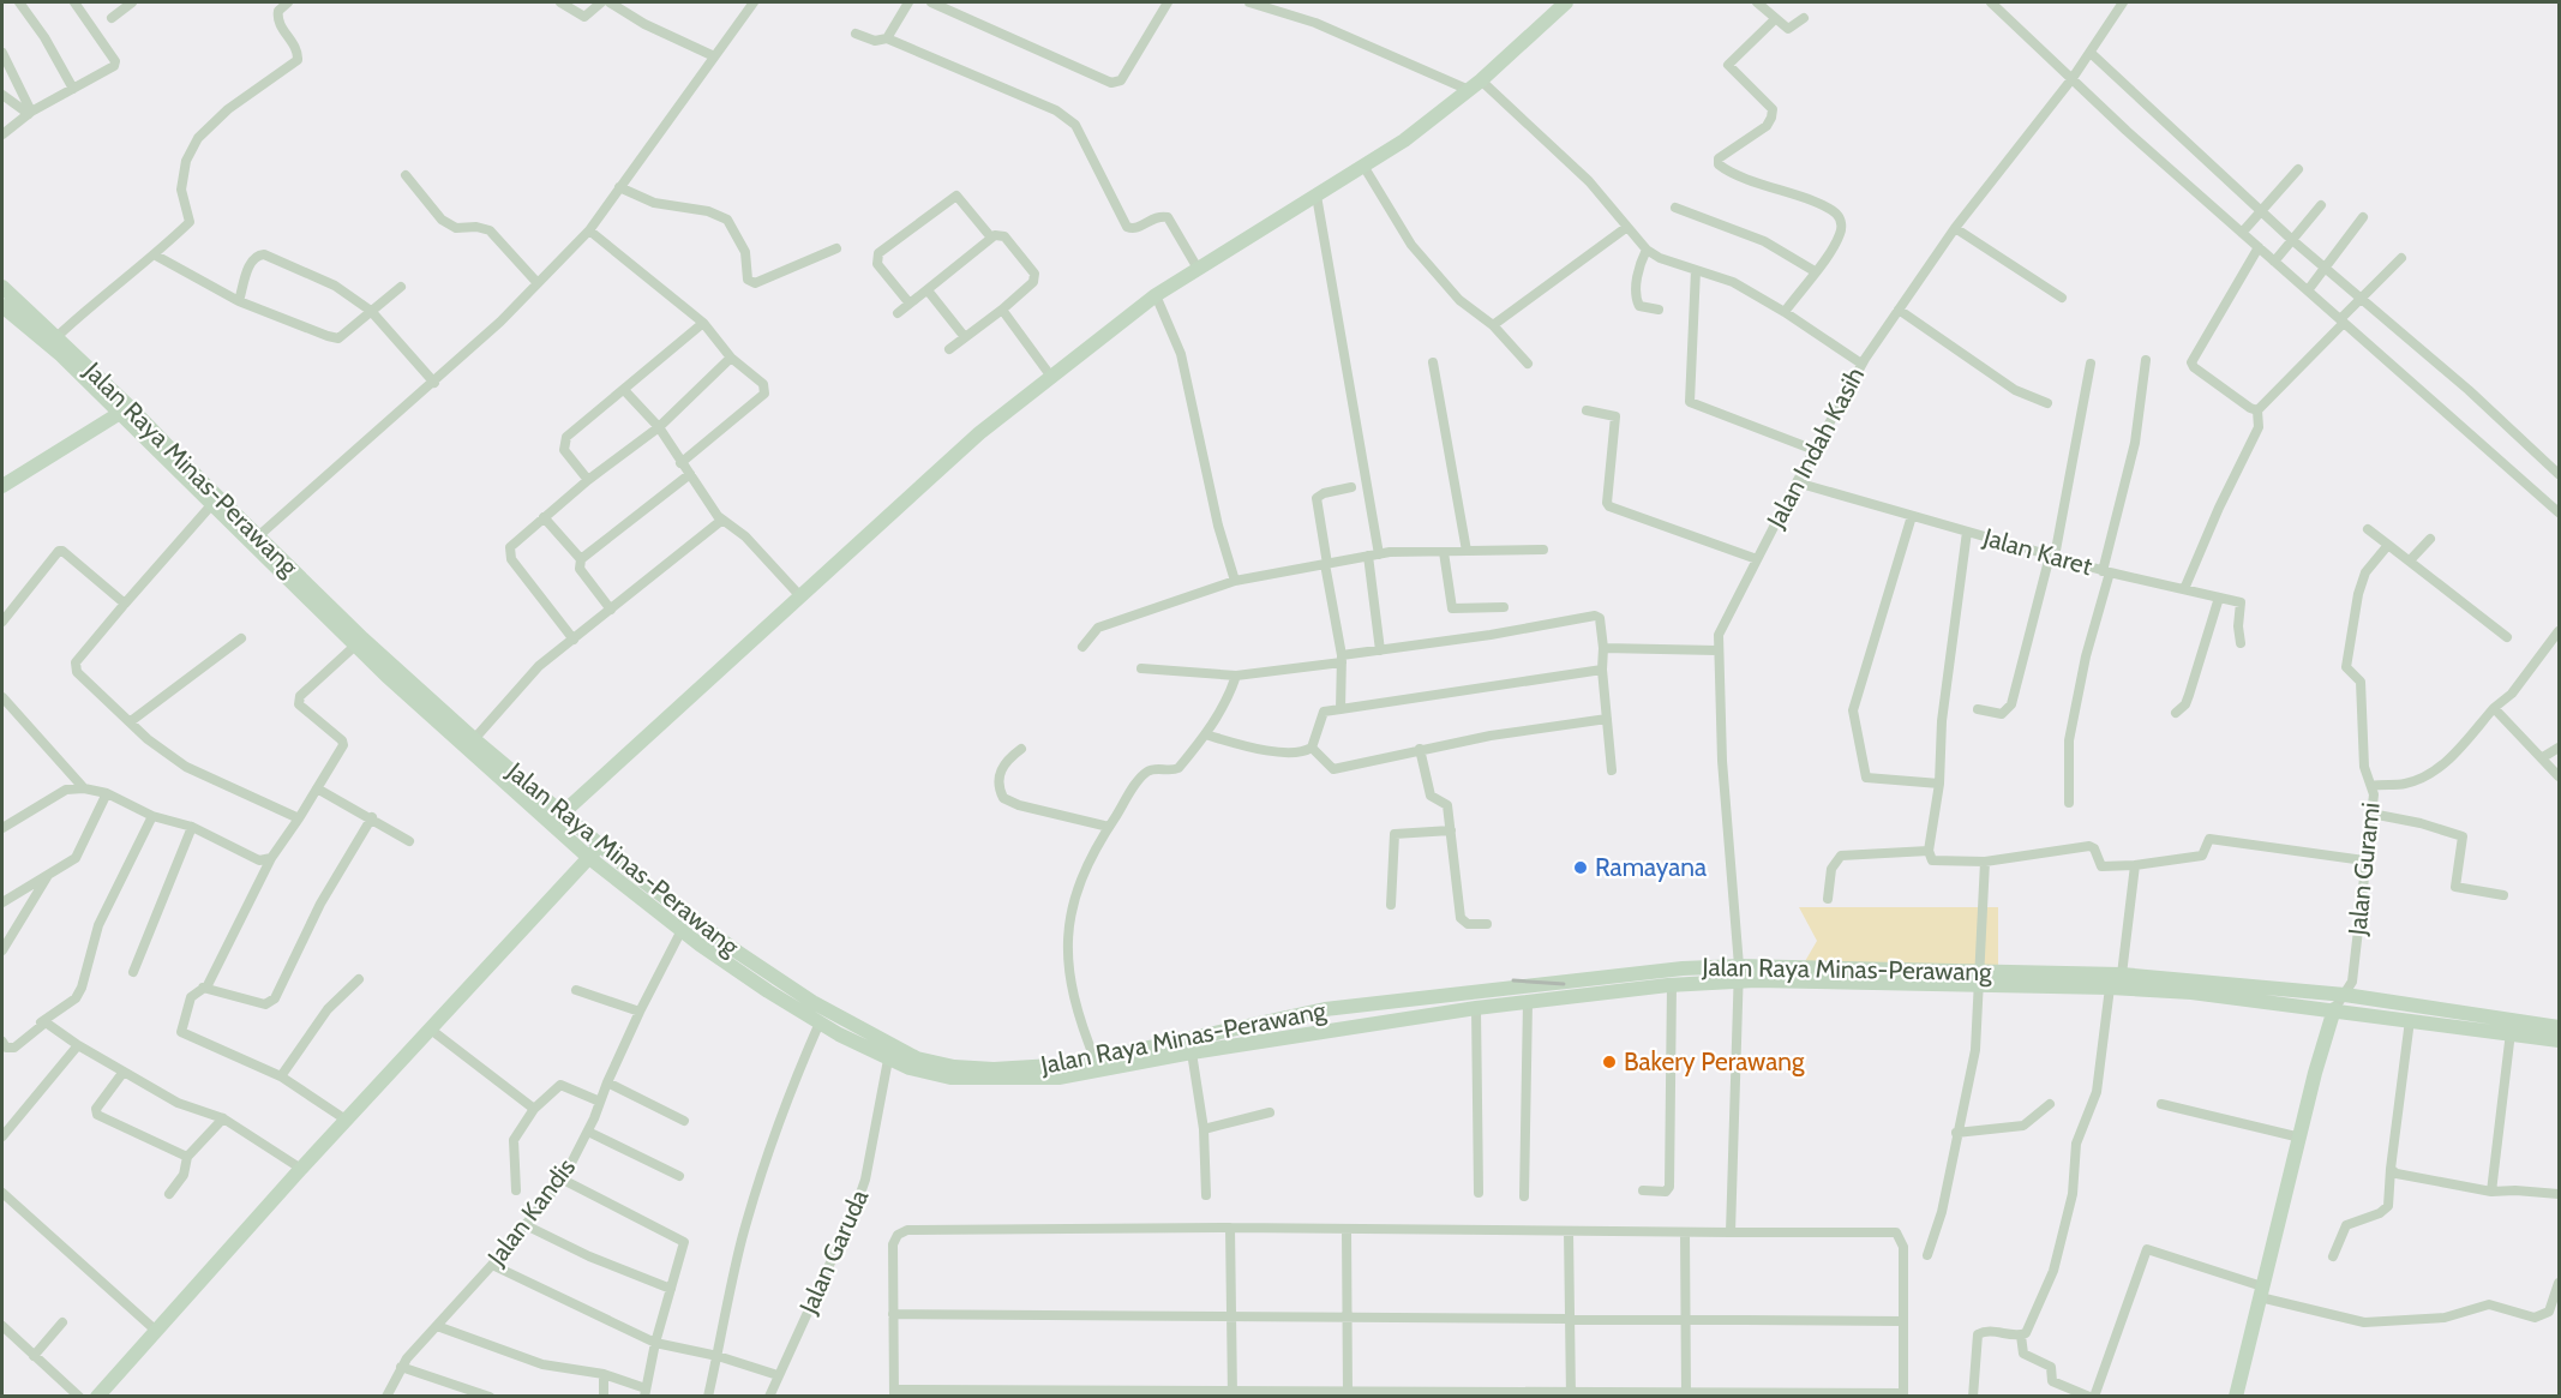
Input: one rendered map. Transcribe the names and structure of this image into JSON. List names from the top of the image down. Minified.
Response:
{"streets":{"main road":["Jalan Raya Minas-Perawang"],"street":["Jalan Indah Kasih","Jalan Karet","Jalan Gurami","Jalan Kandis","Jalan Garuda"]},"crossings":[["Jalan Indah Kasih","Jalan Raya Minas-Perawang"],["Jalan Indah Kasih","Jalan Karet"],["Jalan Raya Minas-Perawang","Jalan Gurami"],["Jalan Raya Minas-Perawang","Jalan Kandis"],["Jalan Raya Minas-Perawang","Jalan Garuda"]],"places":["Ramayana","Bakery Perawang"]}
